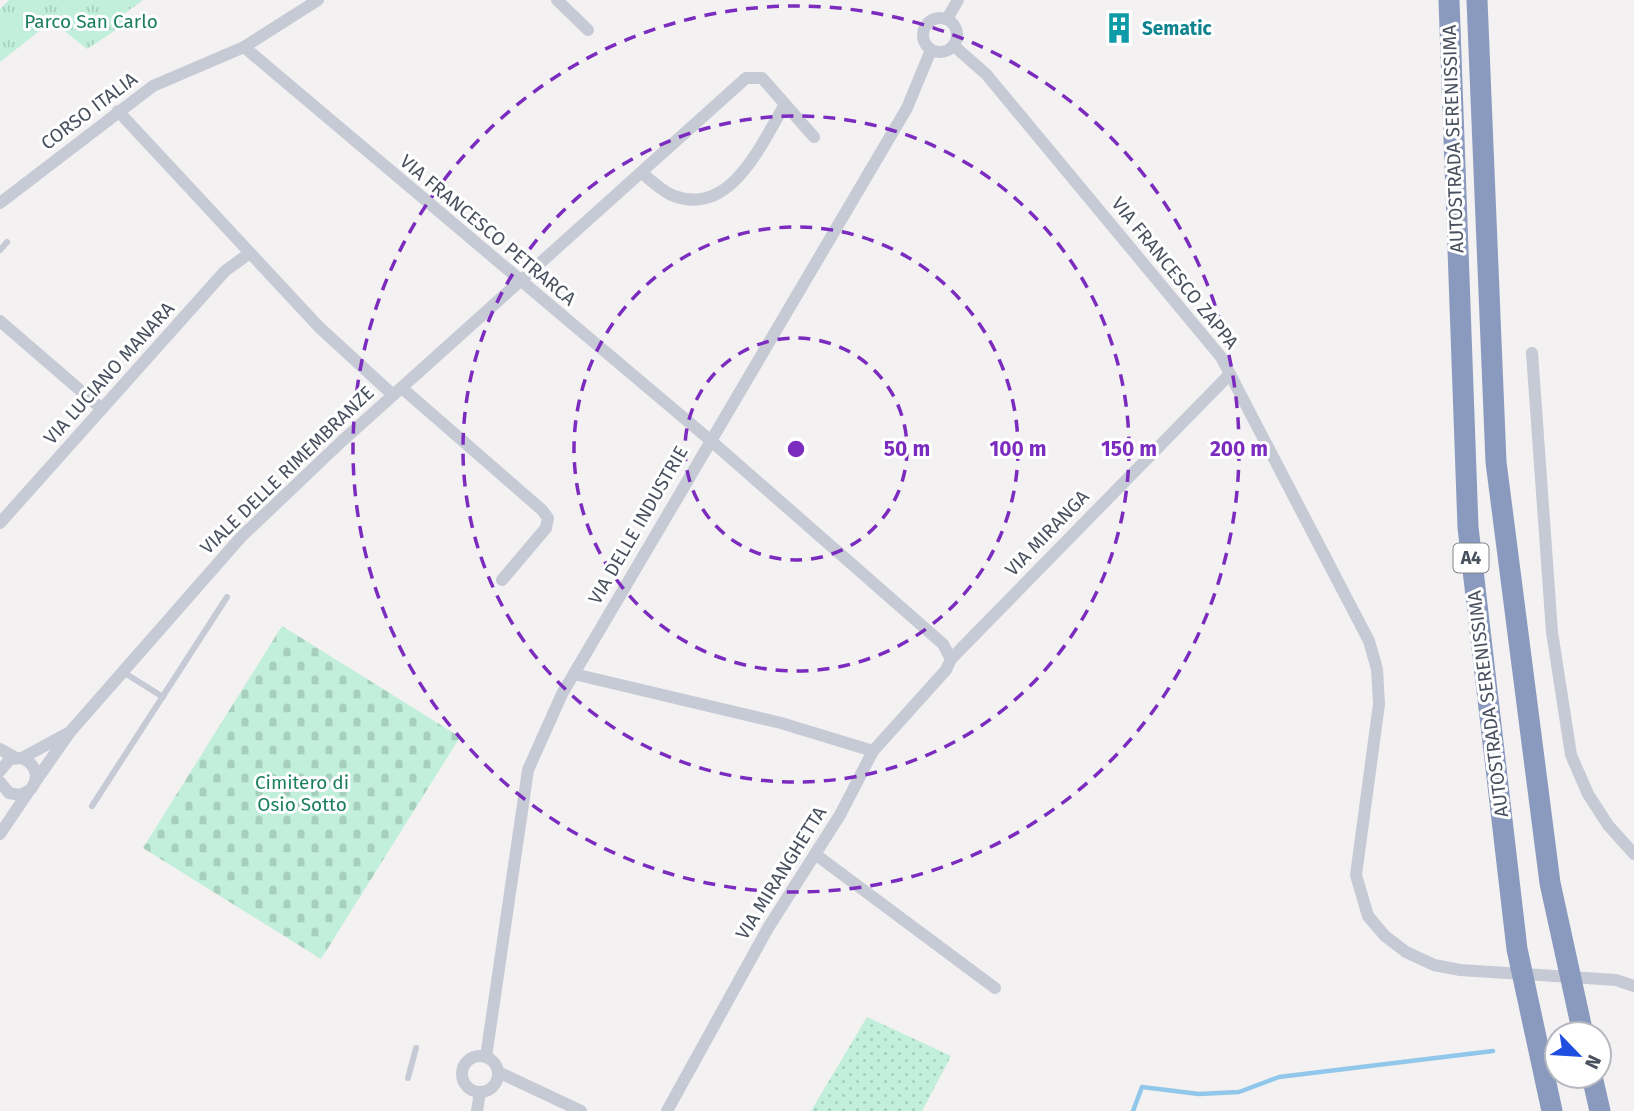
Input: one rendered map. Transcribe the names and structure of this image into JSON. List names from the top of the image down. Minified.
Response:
{"streets":{"highway":["AUTOSTRADA SERENISSIMA","A4"],"street":["CORSO ITALIA","VIA FRANCESCO PETRARCA","VIA FRANCESCO ZAPPA","VIA LUCIANO MANARA","VIALE DELLE RIMEMBRANZE","VIA DELLE INDUSTRIE","VIA MIRANGA","VIA MIRANGHETTA"]},"crossings":[["CORSO ITALIA","VIA FRANCESCO PETRARCA"],["VIA FRANCESCO PETRARCA","VIALE DELLE RIMEMBRANZE"],["VIA FRANCESCO PETRARCA","VIA DELLE INDUSTRIE"],["VIA FRANCESCO ZAPPA","VIA DELLE INDUSTRIE"],["VIA FRANCESCO ZAPPA","VIA MIRANGA"],["VIA MIRANGA","VIA MIRANGHETTA"]],"parks":["Parco San Carlo","Cimitero di Osio Sotto"],"places":{"building":["Sematic"]},"north":"bottom right","rings":["50 m","100 m","150 m","200 m"]}
